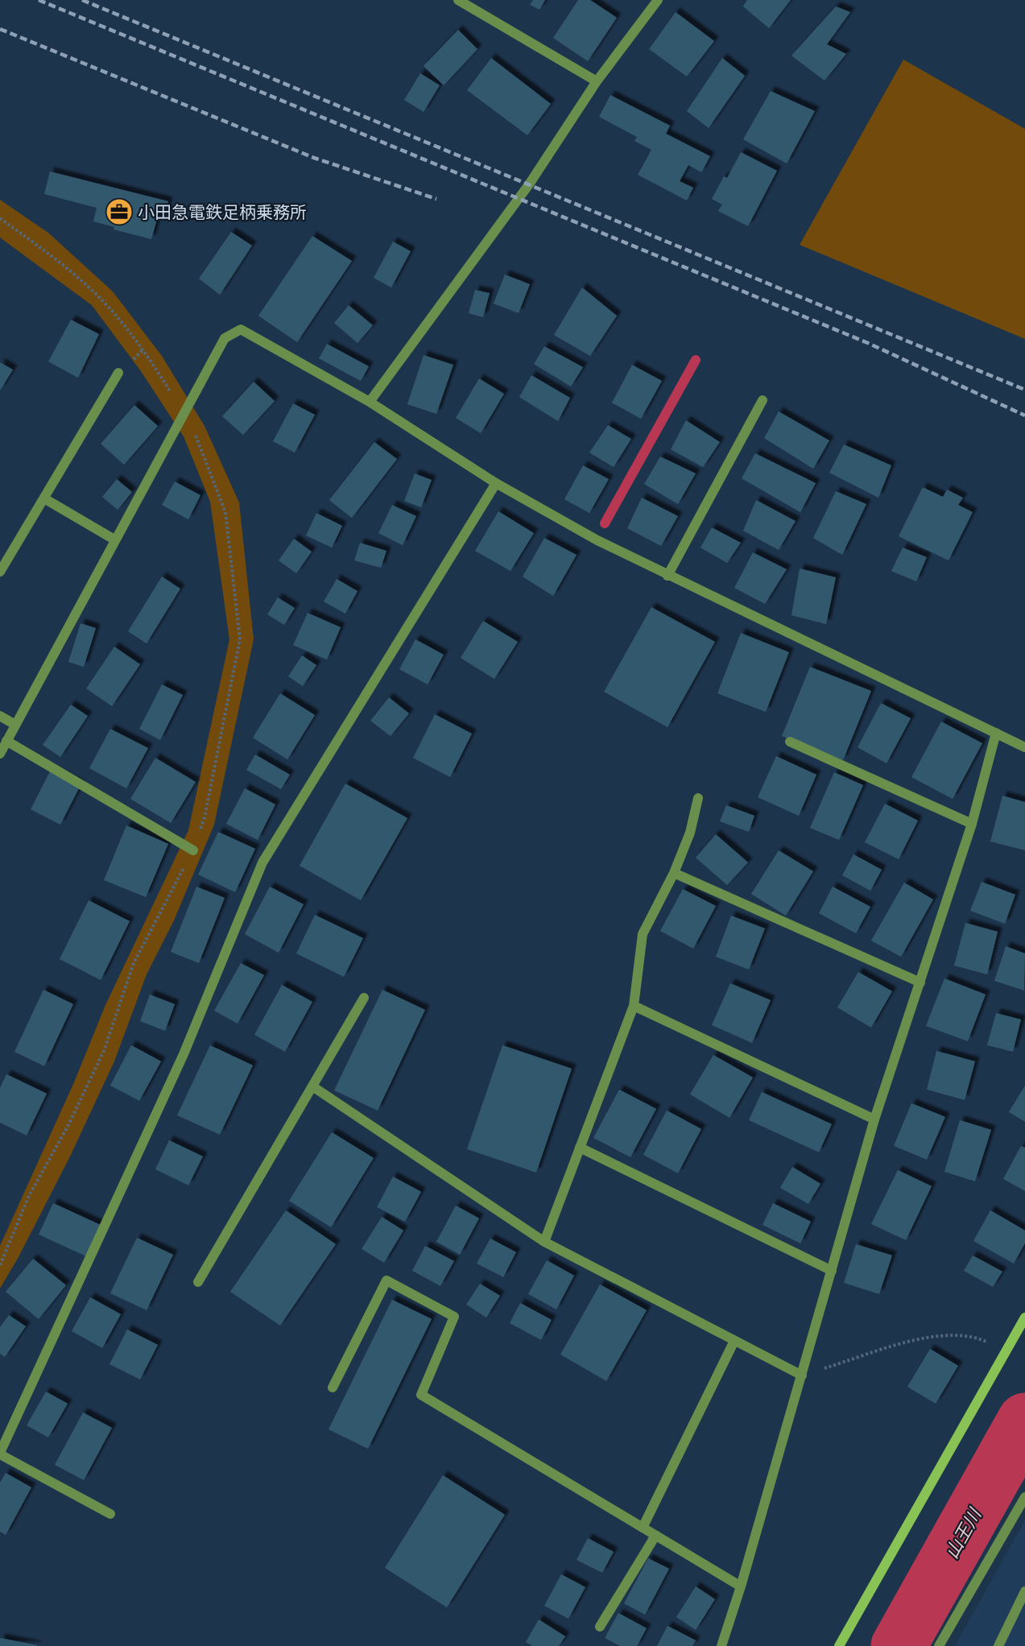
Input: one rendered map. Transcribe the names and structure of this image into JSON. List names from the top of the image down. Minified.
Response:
{"water":["山王川"],"places":{"office":["小田急電鉄足柄乗務所"]}}
